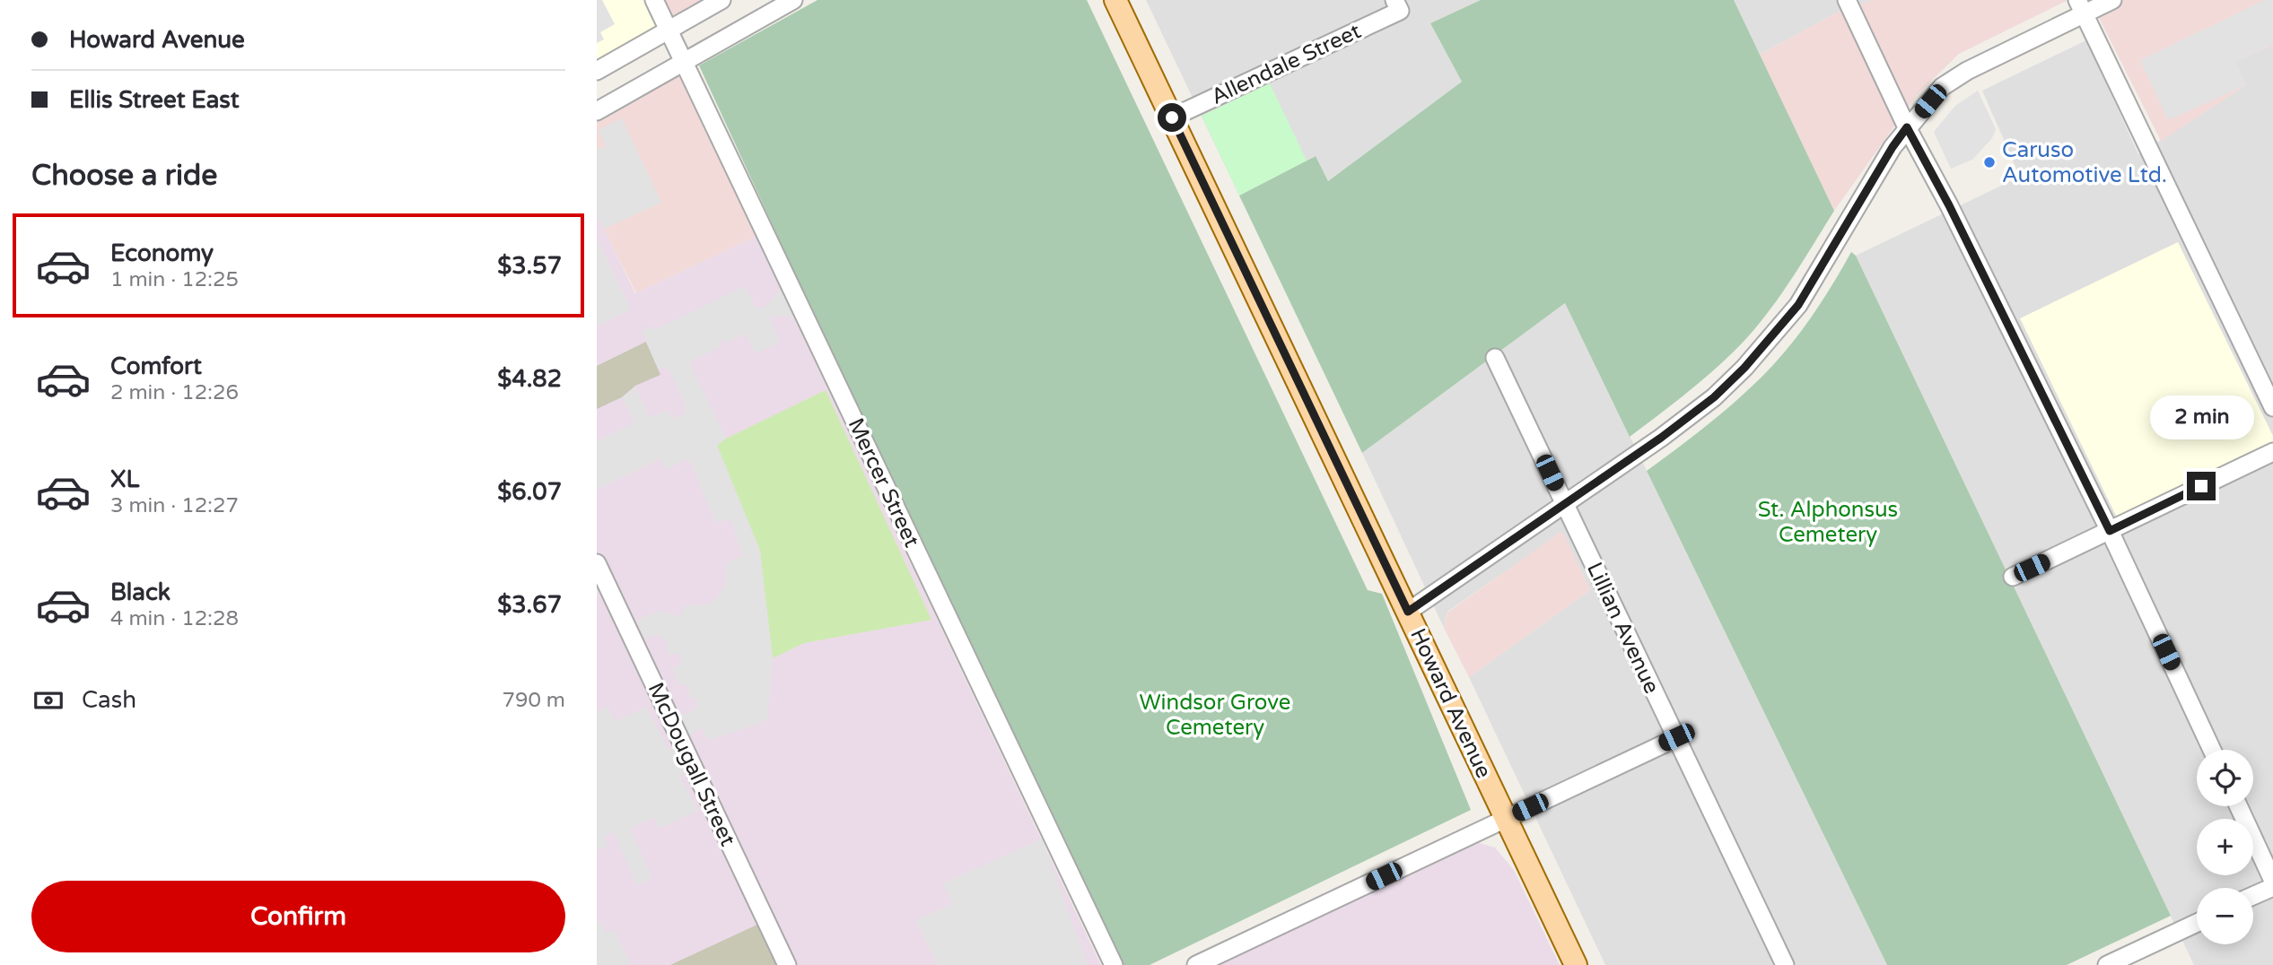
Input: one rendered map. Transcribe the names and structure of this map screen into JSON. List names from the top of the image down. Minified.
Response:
{"streets":{"main road":["Howard Avenue"],"street":["Allendale Street","Mercer Street","Lillian Avenue","McDougall Street"]},"crossings":[["Allendale Street","Howard Avenue"]],"parks":["St. Alphonsus Cemetery","Windsor Grove Cemetery"],"places":["Caruso Automotive Ltd."],"page":{"banner":["Howard Avenue","Ellis Street East"],"heading":"Choose a ride","list":[{"name":"Economy","note":"1 min · 12:25","value":"$3.57"},{"name":"Comfort","note":"2 min · 12:26","value":"$4.82"},{"name":"XL","note":"3 min · 12:27","value":"$6.07"},{"name":"Black","note":"4 min · 12:28","value":"$3.67"}],"bubble":"2 min","pay":["Cash","790 m"],"map_buttons":["+","−"],"buttons":"Confirm"}}
